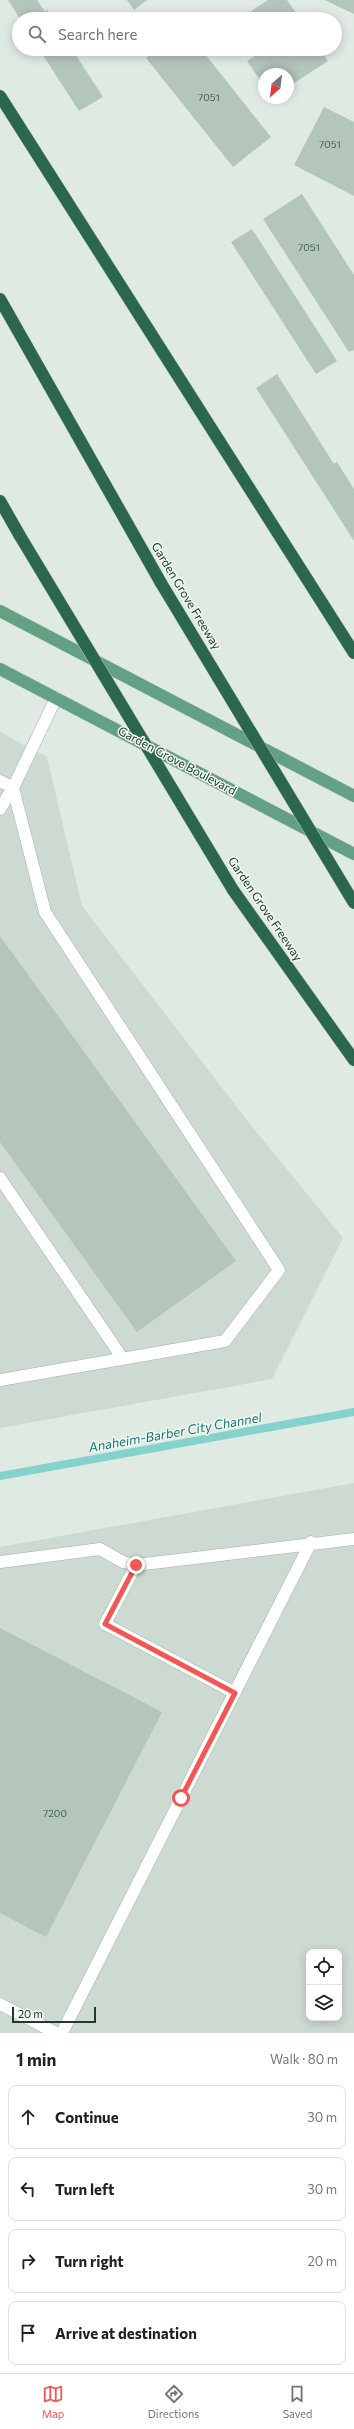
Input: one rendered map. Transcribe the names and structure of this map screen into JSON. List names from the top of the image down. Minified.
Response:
{"streets":{"highway":["Garden Grove Freeway"],"main road":["Garden Grove Boulevard"]},"water":["Anaheim-Barber City Channel"],"house_numbers":["7051","7051","7051","7200"],"scale_bar":"20 m","north":"bottom left","page":{"search":"Search here","scale":"20 m","heading":["1 min","Walk · 80 m"],"list":[["Continue","30 m"],["Turn left","30 m"],["Turn right","20 m"],"Arrive at destination"],"nav":["Map","Directions","Saved"]}}
